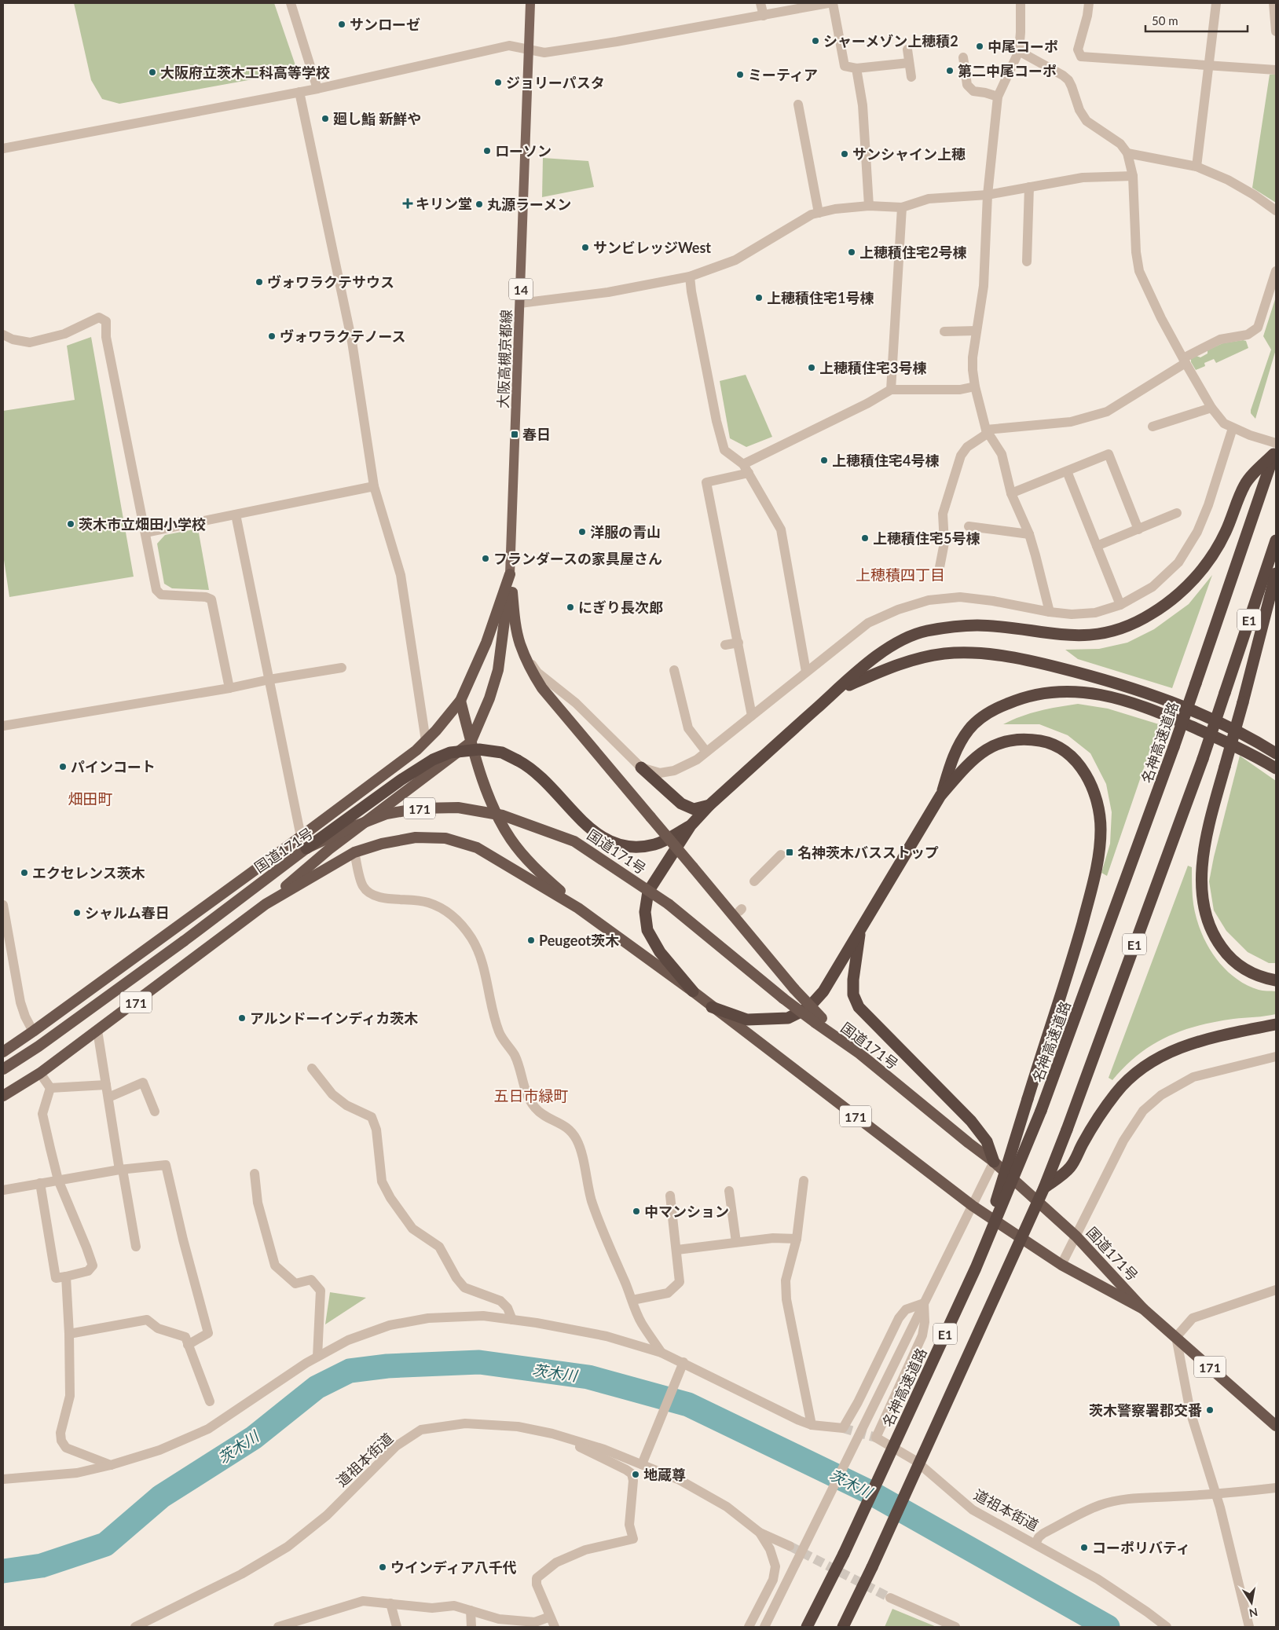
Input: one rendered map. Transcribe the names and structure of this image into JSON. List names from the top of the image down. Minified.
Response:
{"streets":{"highway":["E1","名神高速道路","171","国道171号"],"main road":["14","大阪高槻京都線"],"street":["道祖本街道"]},"districts":["上穂積四丁目","畑田町","五日市緑町"],"water":["茨木川"],"places":{"other":["サンローゼ","シャーメゾン上穂積2","中尾コーポ","第二中尾コーポ","大阪府立茨木工科高等学校","ミーティア","ジョリーパスタ","廻し鮨 新鮮や","ローソン","サンシャイン上穂","丸源ラーメン","サンビレッジWest","上穂積住宅2号棟","ヴォワラクテサウス","上穂積住宅1号棟","ヴォワラクテノース","上穂積住宅3号棟","上穂積住宅4号棟","茨木市立畑田小学校","洋服の青山","上穂積住宅5号棟","フランダースの家具屋さん","にぎり長次郎","パインコート","エクセレンス茨木","シャルム春日","Peugeot茨木","アルンドーインディカ茨木","中マンション","茨木警察署郡交番","地蔵尊","コーポリバティ","ウインディア八千代"],"health":["キリン堂"],"transit":["春日","名神茨木バスストップ"]},"scale_bar":"50 m","north":"bottom"}
